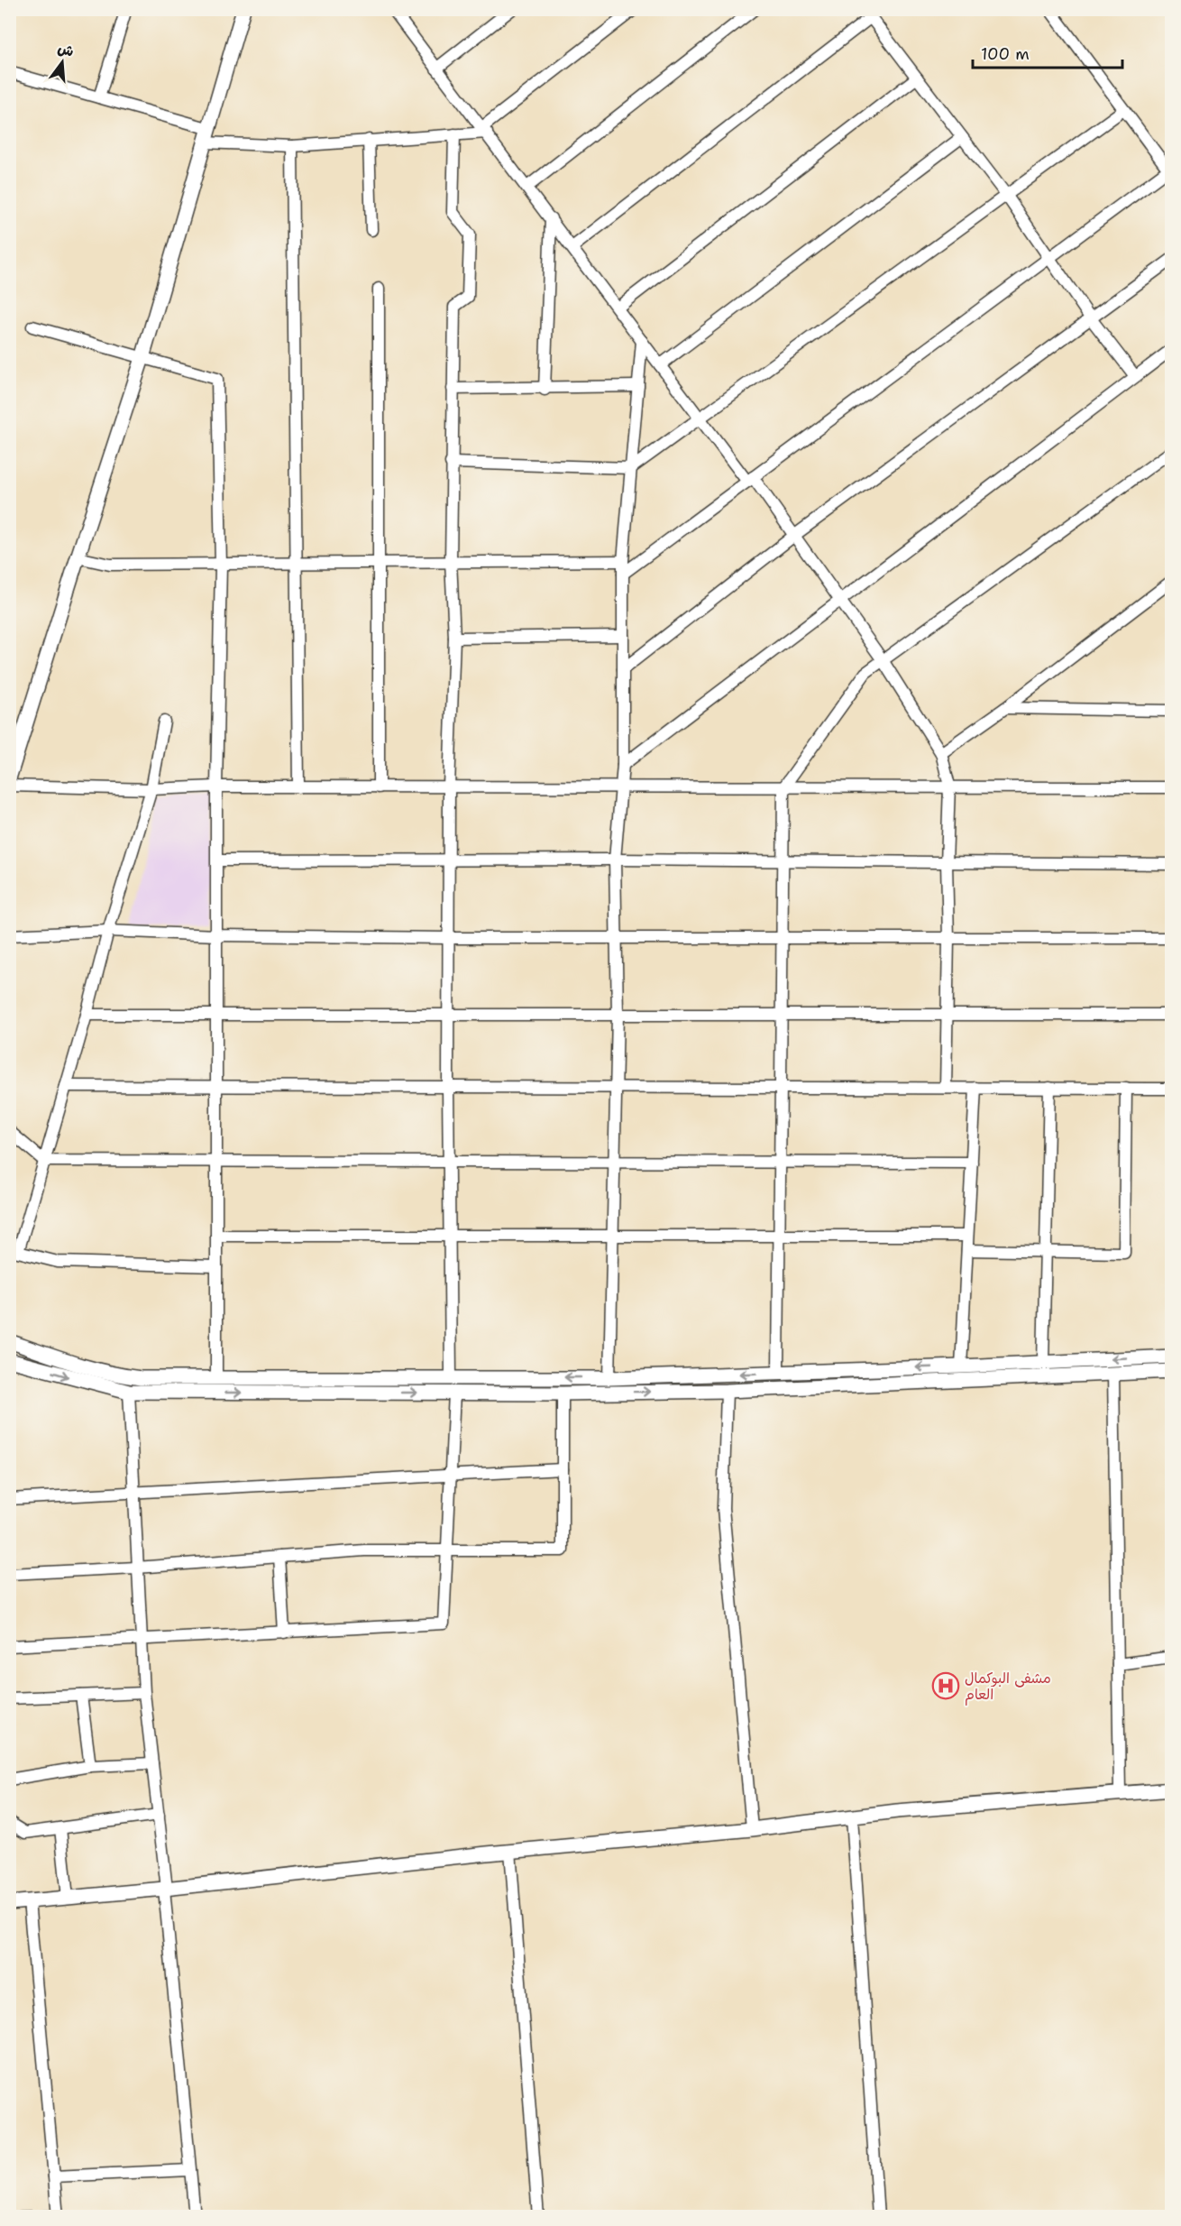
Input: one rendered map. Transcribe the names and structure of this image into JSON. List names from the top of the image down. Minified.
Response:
{"places":{"hospital":["مشفى البوكمال العام"]},"scale_bar":"100 m","north":"top"}
